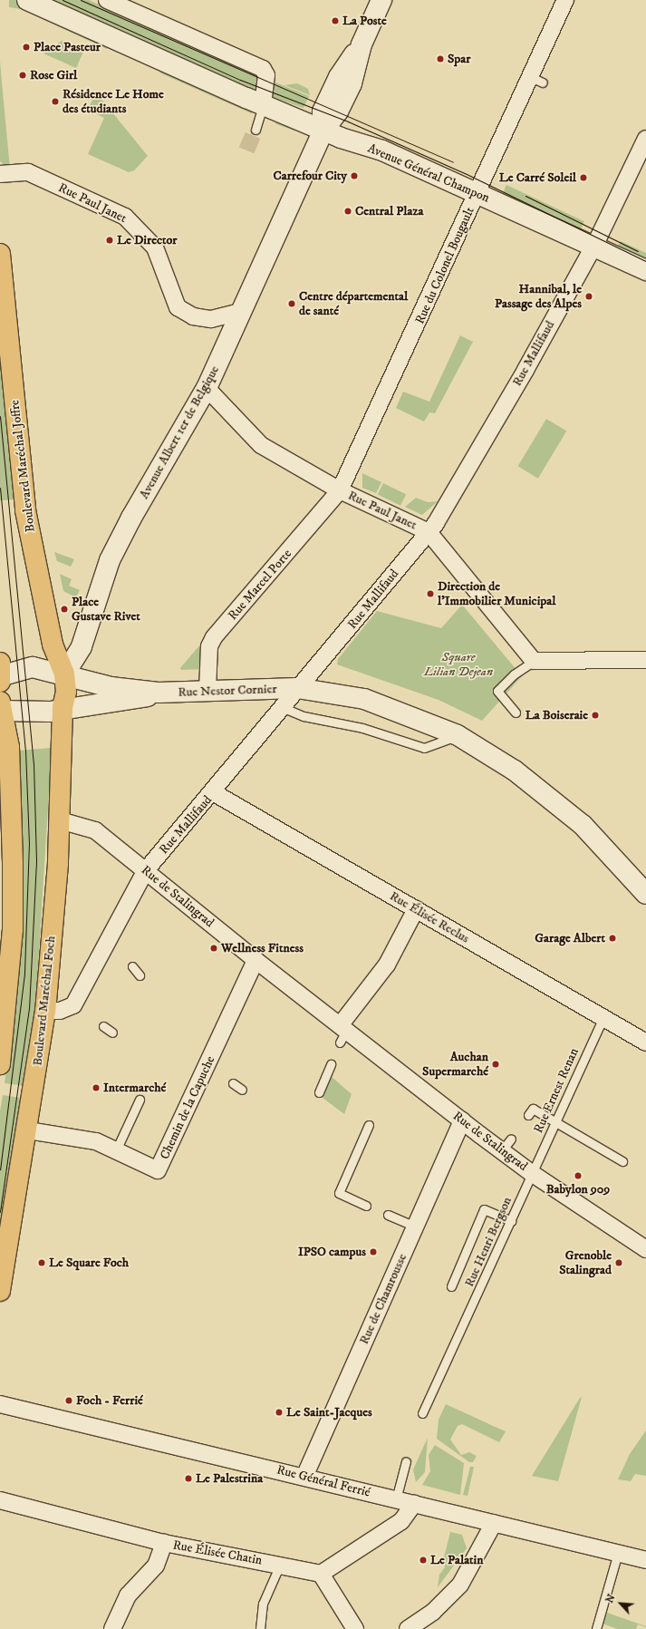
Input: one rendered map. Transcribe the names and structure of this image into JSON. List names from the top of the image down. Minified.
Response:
{"streets":{"main road":["Avenue Général Champon","Avenue Albert 1er de Belgique","Boulevard Maréchal Joffre","Rue Nestor Cornier","Boulevard Maréchal Foch"],"street":["Rue Paul Janet","Rue du Colonel Bougault","Rue Mallifaud","Rue Marcel Porte","Rue de Stalingrad","Rue Élisée Reclus","Chemin de la Capuche","Rue de Chamrousse","Rue Général Ferrié","Rue Élisée Chatin"],"lane":["Rue Ernest Renan","Rue Henri Bergson"]},"crossings":[["Avenue Général Champon","Rue du Colonel Bougault"],["Avenue Général Champon","Rue Mallifaud"],["Avenue Général Champon","Avenue Albert 1er de Belgique"],["Rue Paul Janet","Rue du Colonel Bougault"],["Rue Paul Janet","Rue Mallifaud"],["Rue Paul Janet","Avenue Albert 1er de Belgique"],["Rue Paul Janet","Rue Marcel Porte"],["Rue du Colonel Bougault","Rue Marcel Porte"],["Rue Mallifaud","Rue Nestor Cornier"],["Rue Mallifaud","Rue de Stalingrad"],["Rue Mallifaud","Rue Élisée Reclus"],["Rue Mallifaud","Boulevard Maréchal Foch"],["Avenue Albert 1er de Belgique","Boulevard Maréchal Joffre"],["Avenue Albert 1er de Belgique","Rue Nestor Cornier"],["Boulevard Maréchal Joffre","Rue Nestor Cornier"],["Rue Marcel Porte","Rue Nestor Cornier"],["Rue Nestor Cornier","Boulevard Maréchal Foch"],["Rue de Stalingrad","Boulevard Maréchal Foch"],["Rue de Stalingrad","Rue Ernest Renan"],["Rue de Stalingrad","Chemin de la Capuche"],["Rue de Stalingrad","Rue Henri Bergson"],["Rue de Stalingrad","Rue de Chamrousse"],["Rue Élisée Reclus","Rue Ernest Renan"],["Boulevard Maréchal Foch","Chemin de la Capuche"],["Rue Ernest Renan","Rue Henri Bergson"],["Rue de Chamrousse","Rue Général Ferrié"]],"parks":["Square Lilian Dejean"],"places":["La Poste","Place Pasteur","Spar","Rose Girl","Résidence Le Home des étudiants","Carrefour City","Le Carré Soleil","Central Plaza","Le Director","Hannibal, le Passage des Alpes","Centre départemental de santé","Direction de l’Immobilier Municipal","Place Gustave Rivet","La Boiseraie","Garage Albert","Wellness Fitness","Auchan Supermarché","Intermarché","Babylon 909","IPSO campus","Le Square Foch","Grenoble Stalingrad","Foch - Ferrié","Le Saint-Jacques","Le Palestrina","Le Palatin"],"north":"top left"}
